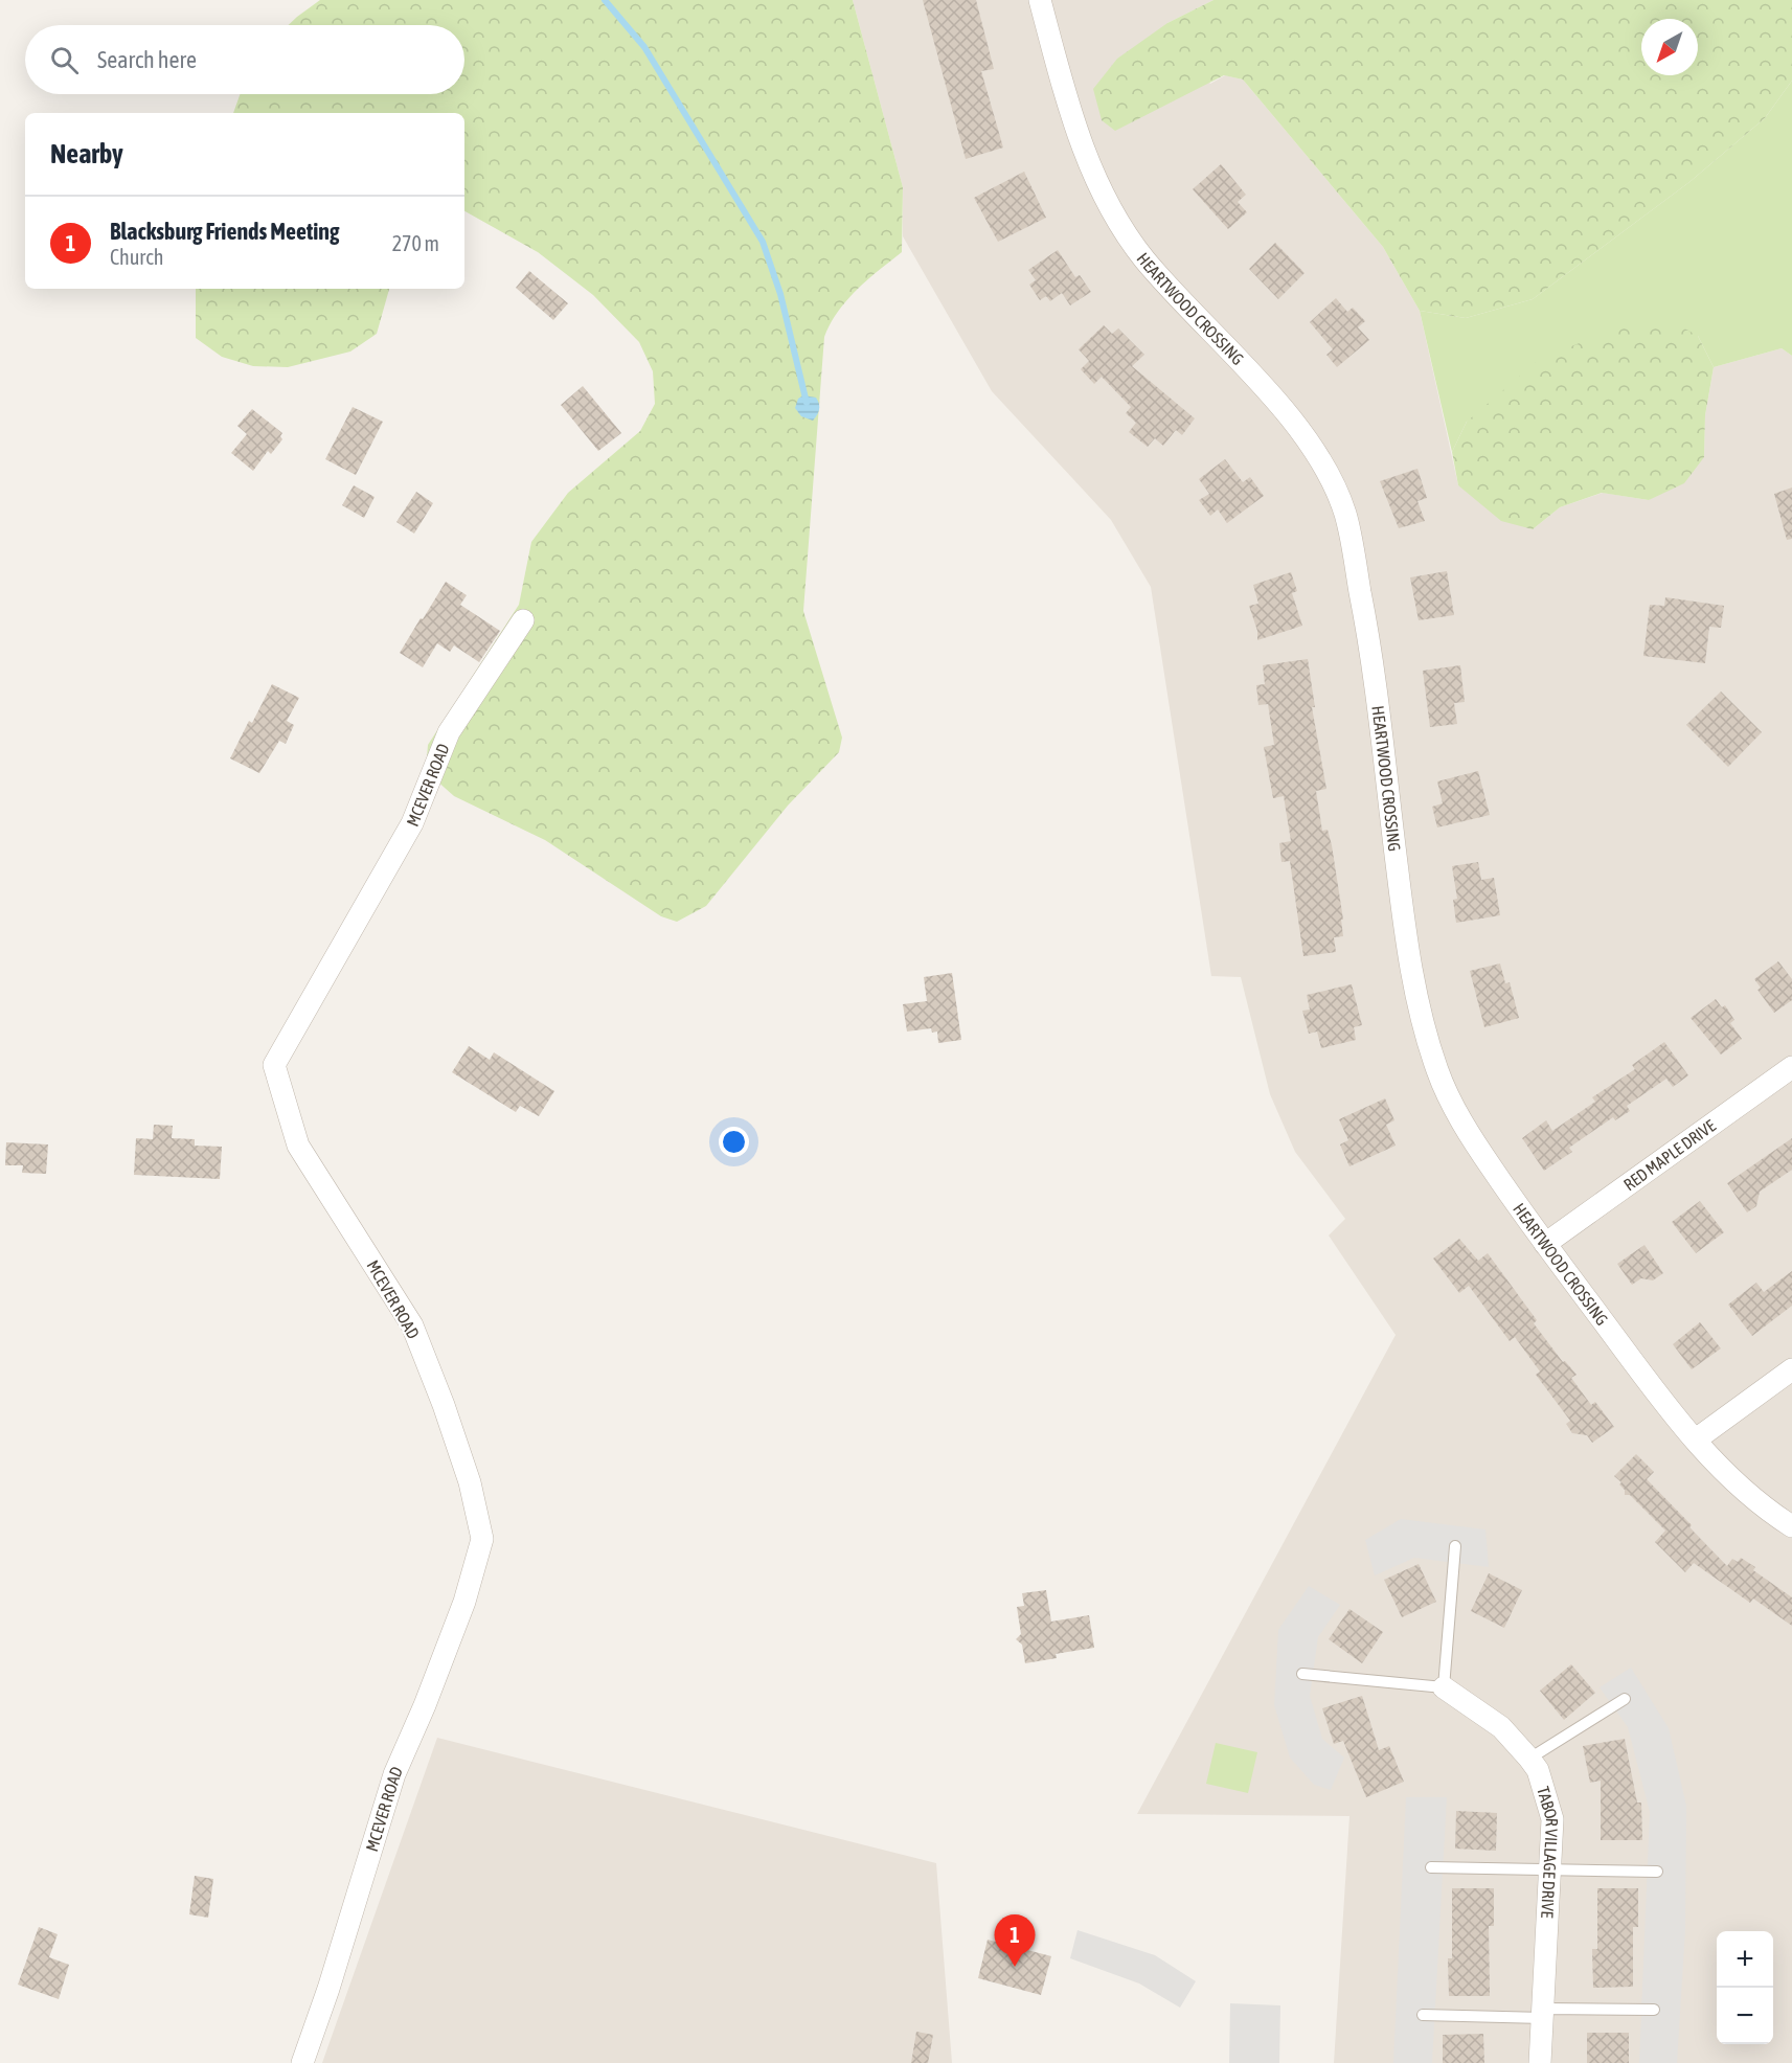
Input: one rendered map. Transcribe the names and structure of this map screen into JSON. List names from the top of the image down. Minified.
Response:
{"streets":{"street":["HEARTWOOD CROSSING","MCEVER ROAD","RED MAPLE DRIVE","TABOR VILLAGE DRIVE"]},"crossings":[["HEARTWOOD CROSSING","RED MAPLE DRIVE"]],"north":"bottom left","page":{"search":"Search here","heading":"Nearby","list":[{"mark":"1","name":"Blacksburg Friends Meeting","note":"Church","value":"270 m"}],"pins":"1","map_buttons":["+","−"]}}
